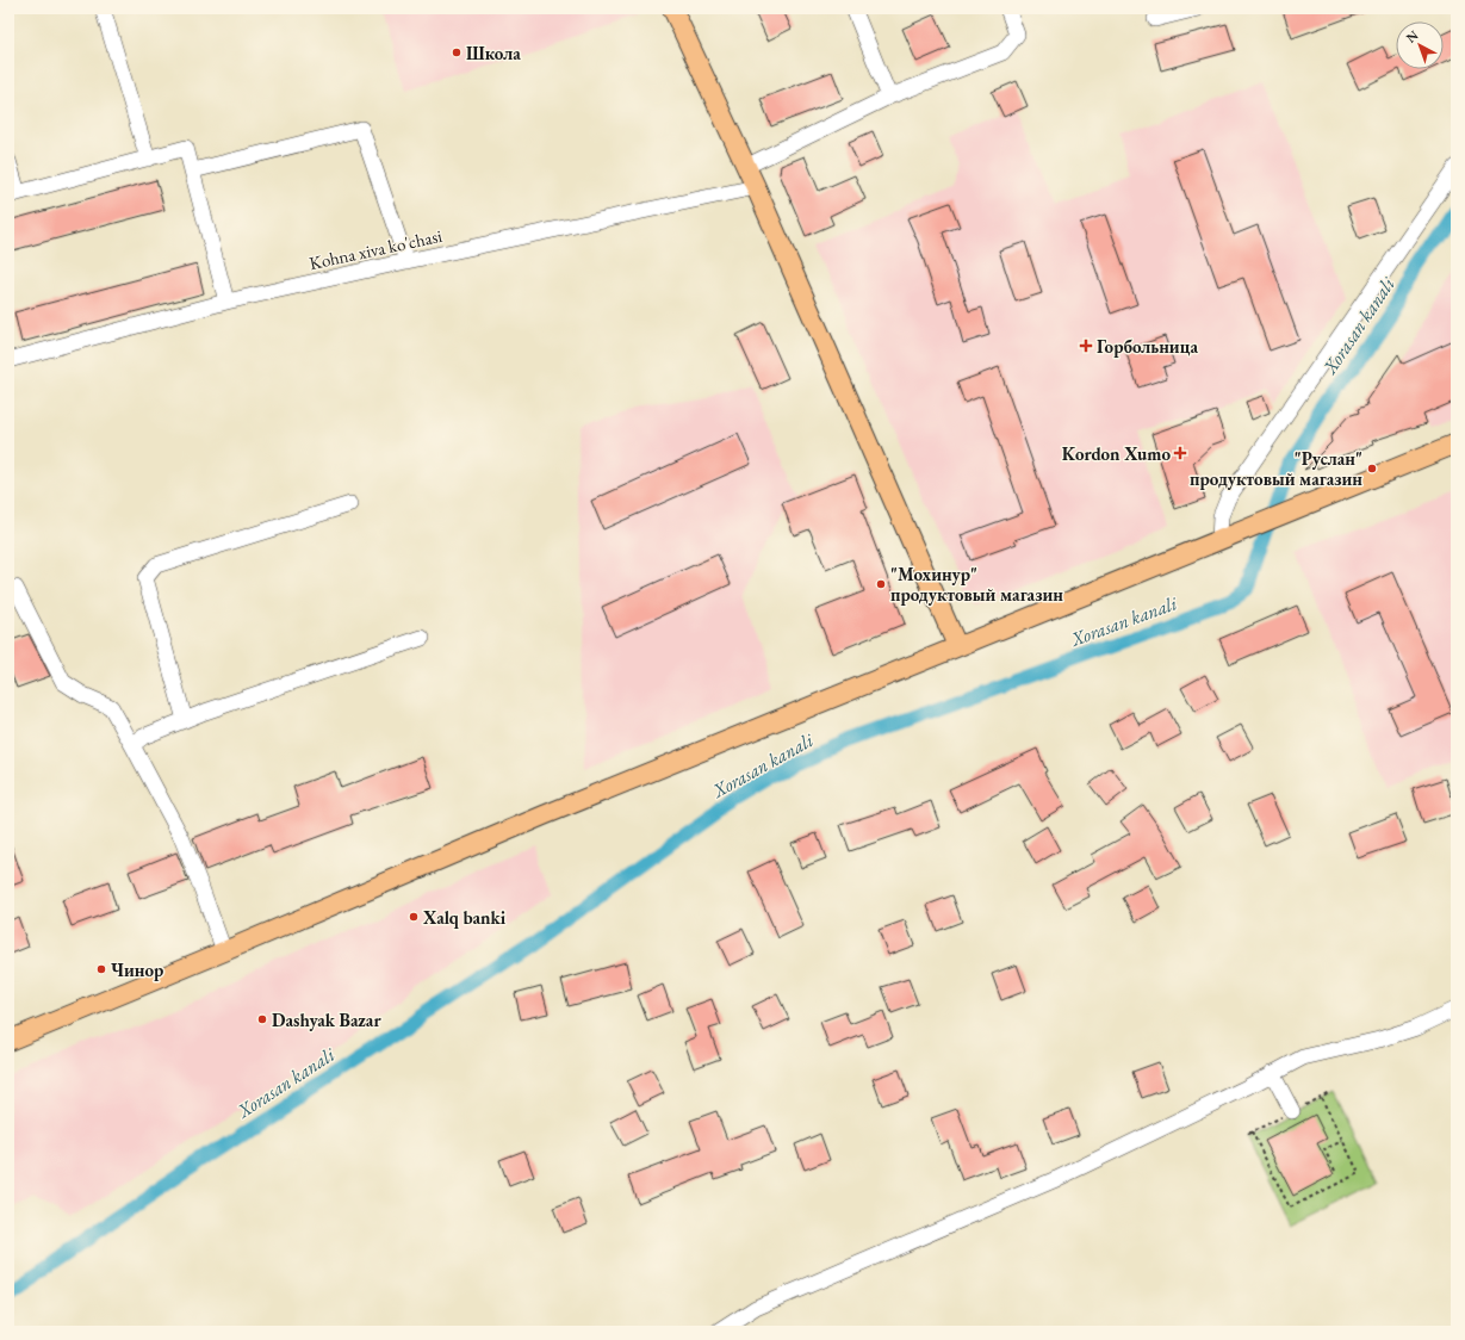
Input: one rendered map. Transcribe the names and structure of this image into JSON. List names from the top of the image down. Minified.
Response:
{"streets":{"street":["Kohna xiva ko'chasi"]},"water":["Xorasan kanali"],"places":{"other":["Школа","\"Руслан\" продуктовый магазин","\"Мохинур\" продуктовый магазин","Xalq banki","Чинор","Dashyak Bazar"],"health":["Горбольница","Kordon Xumo"]},"north":"top left"}
